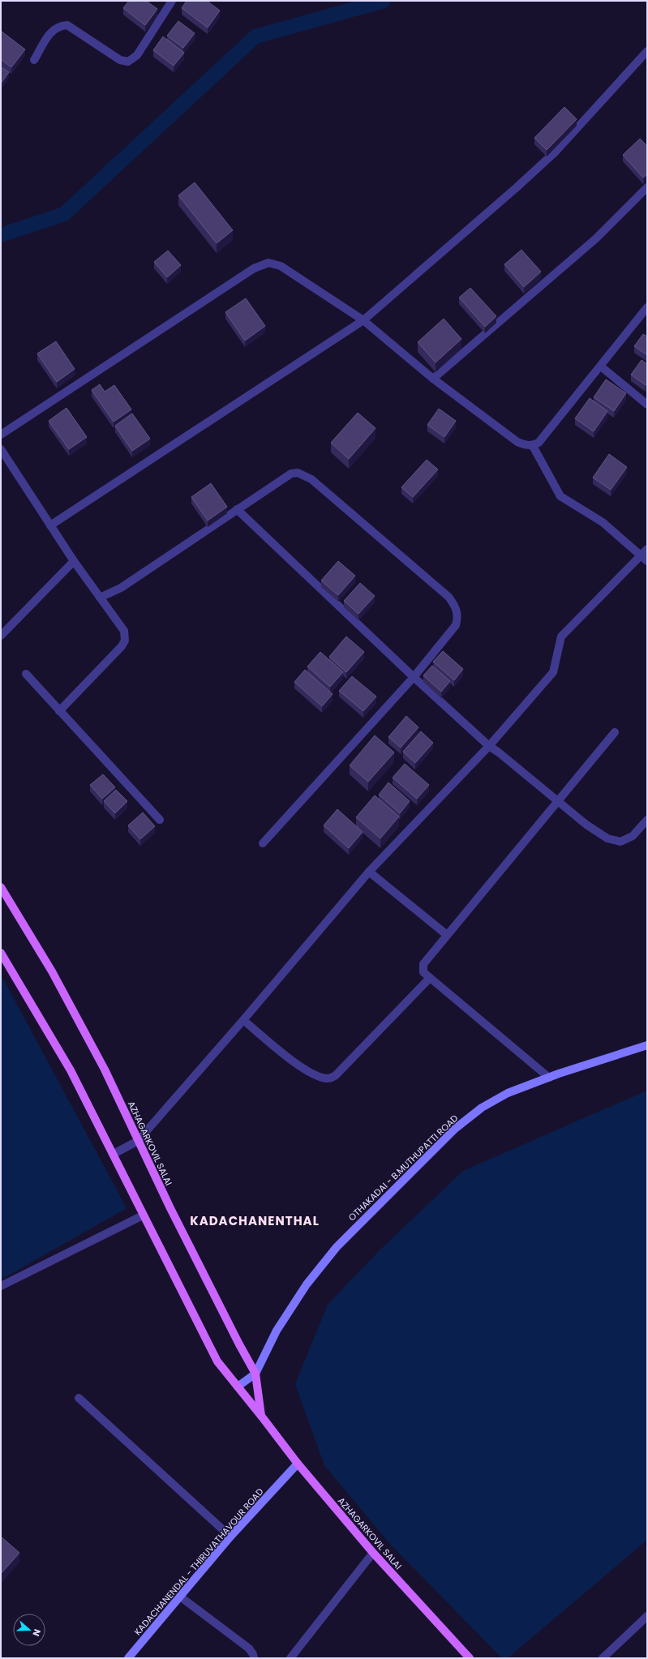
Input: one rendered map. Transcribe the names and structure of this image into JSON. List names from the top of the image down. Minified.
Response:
{"streets":{"main road":["AZHAGARKOVIL SALAI","OTHAKADAI - B.MUTHUPATTI ROAD","KADACHANENDAL - THIRUVATHAVOUR ROAD"]},"crossings":[["AZHAGARKOVIL SALAI","OTHAKADAI - B.MUTHUPATTI ROAD"],["AZHAGARKOVIL SALAI","KADACHANENDAL - THIRUVATHAVOUR ROAD"]],"districts":["KADACHANENTHAL"],"north":"right"}
